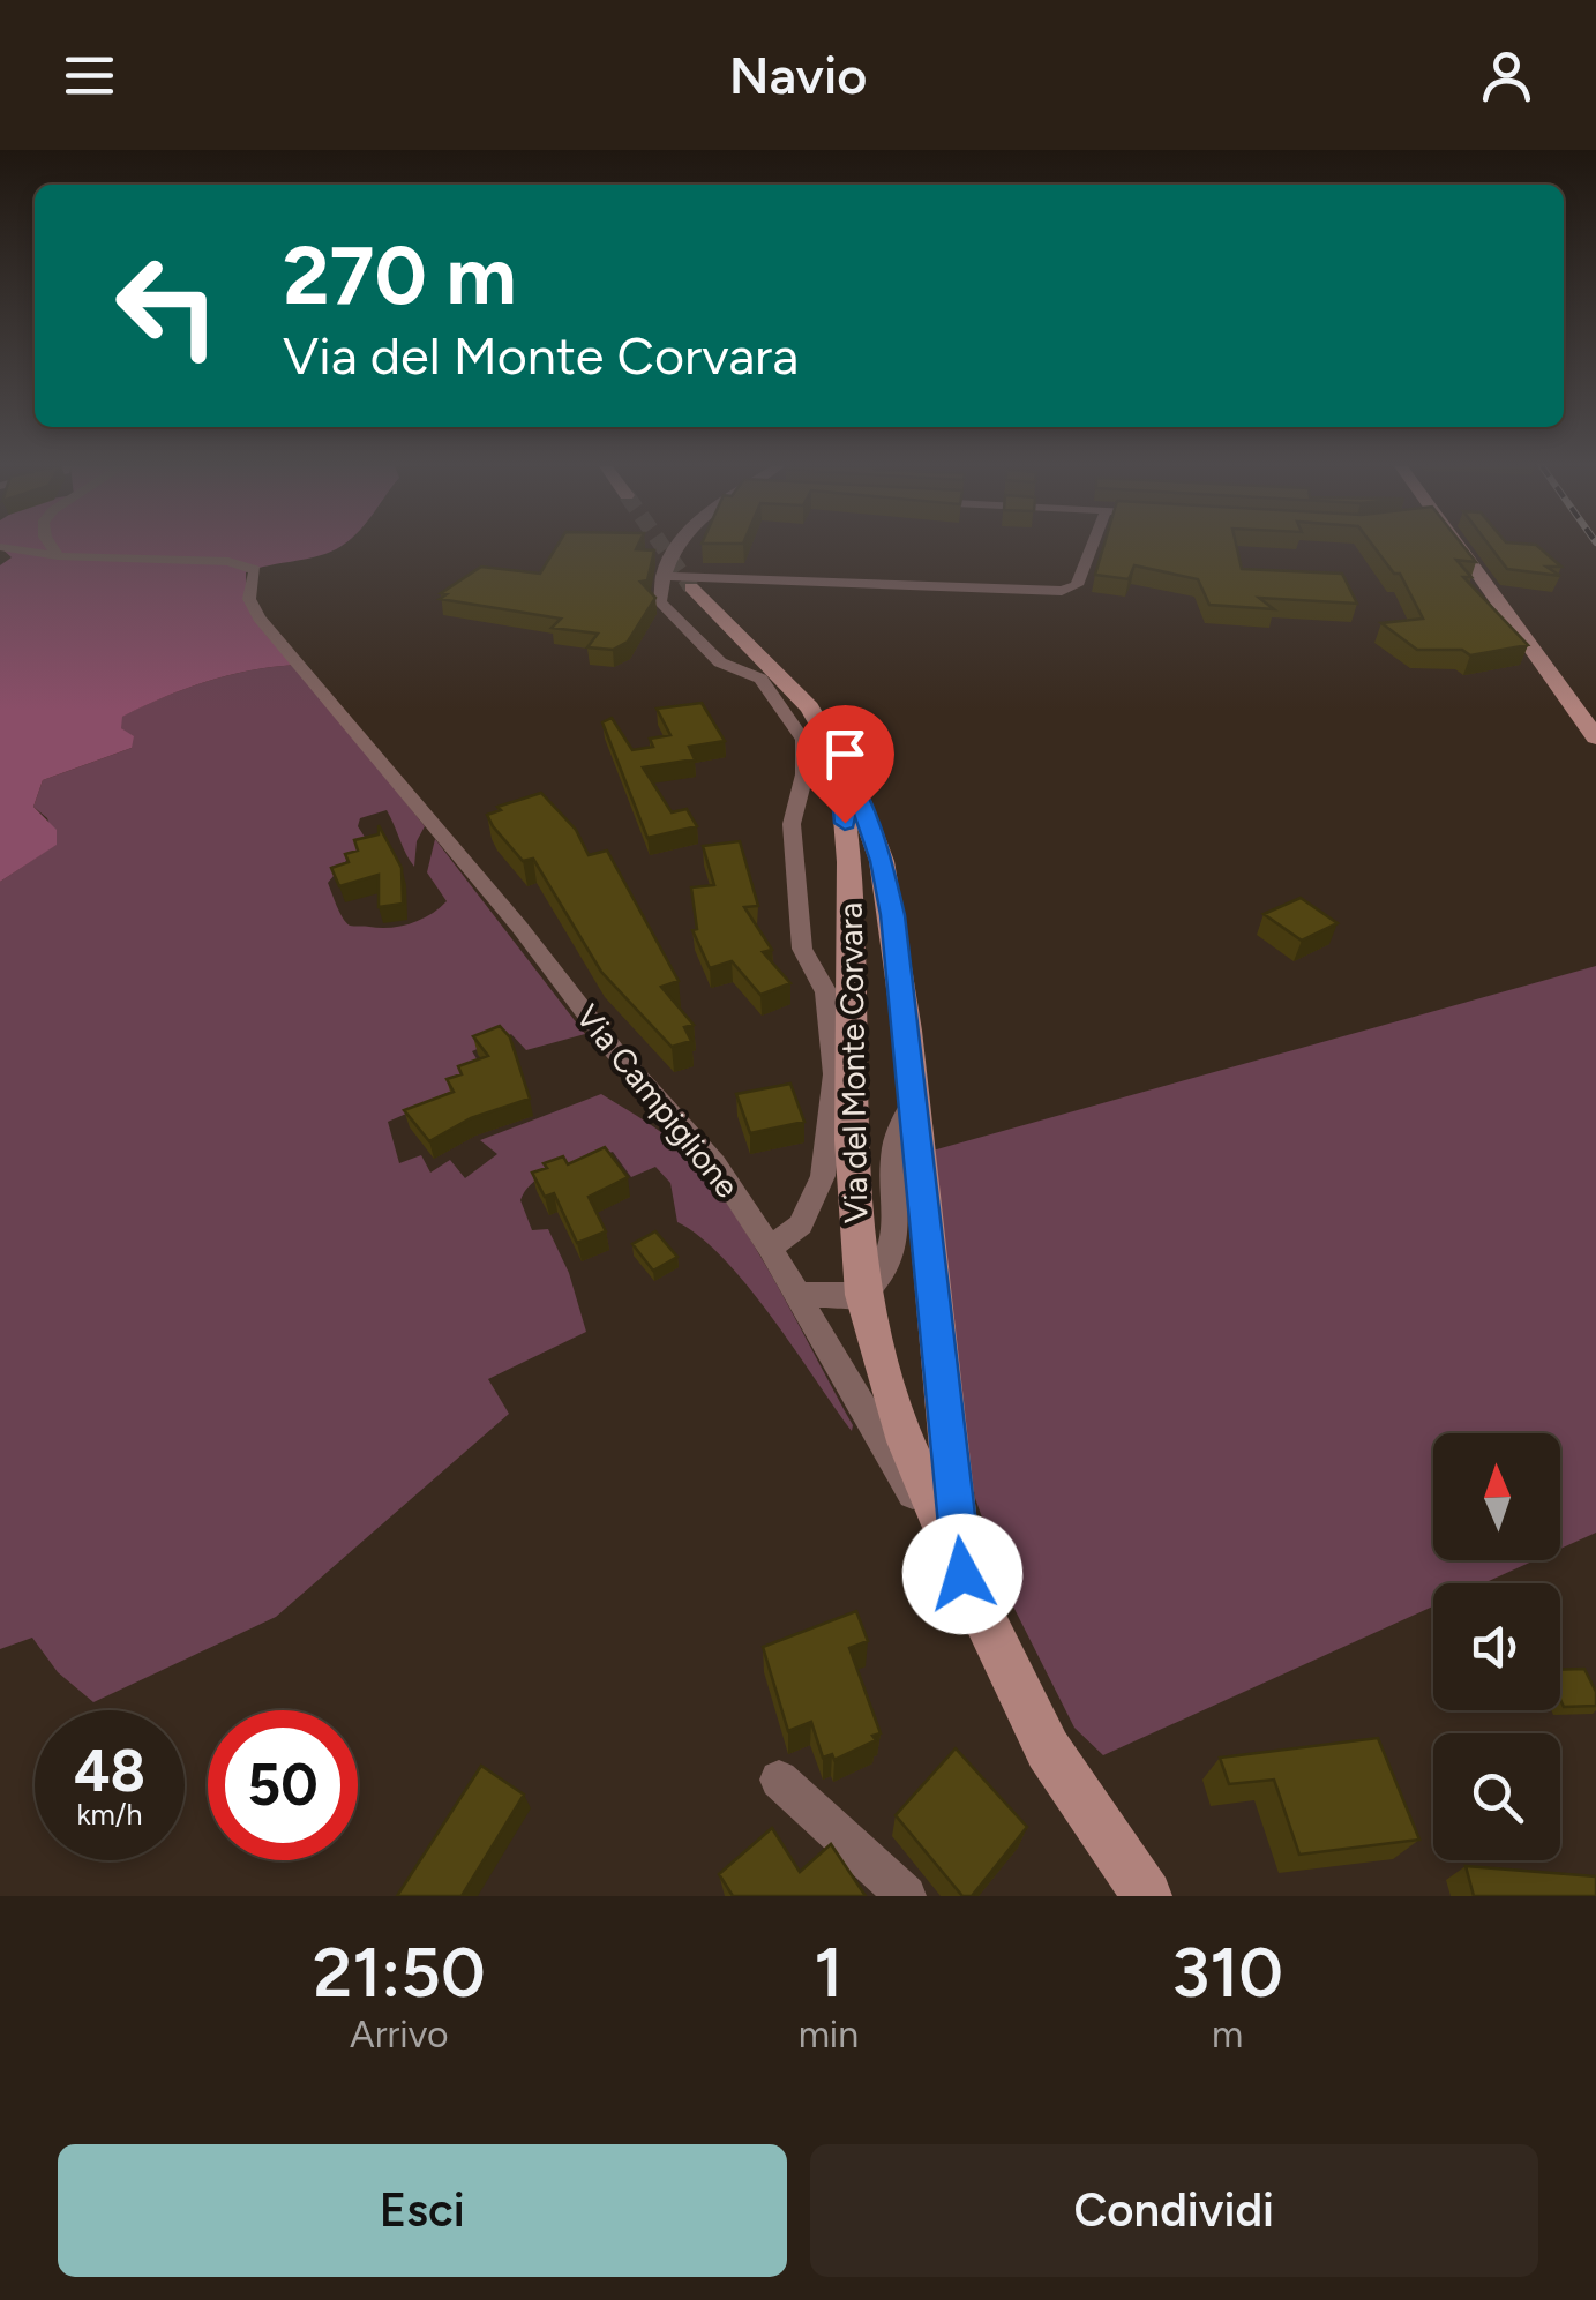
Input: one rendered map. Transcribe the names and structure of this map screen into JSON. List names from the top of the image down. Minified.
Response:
{"streets":{"main road":["Via del Monte Corvara","Via Campiglione"]},"crossings":[["Via del Monte Corvara","Via Campiglione"]],"north":"top","page":{"header":"Navio","turn":["270 m","Via del Monte Corvara"],"speed":"48 km/h","limit":"50","eta":["21:50","Arrivo","1","min","310","m"],"buttons":["Esci","Condividi"]}}
